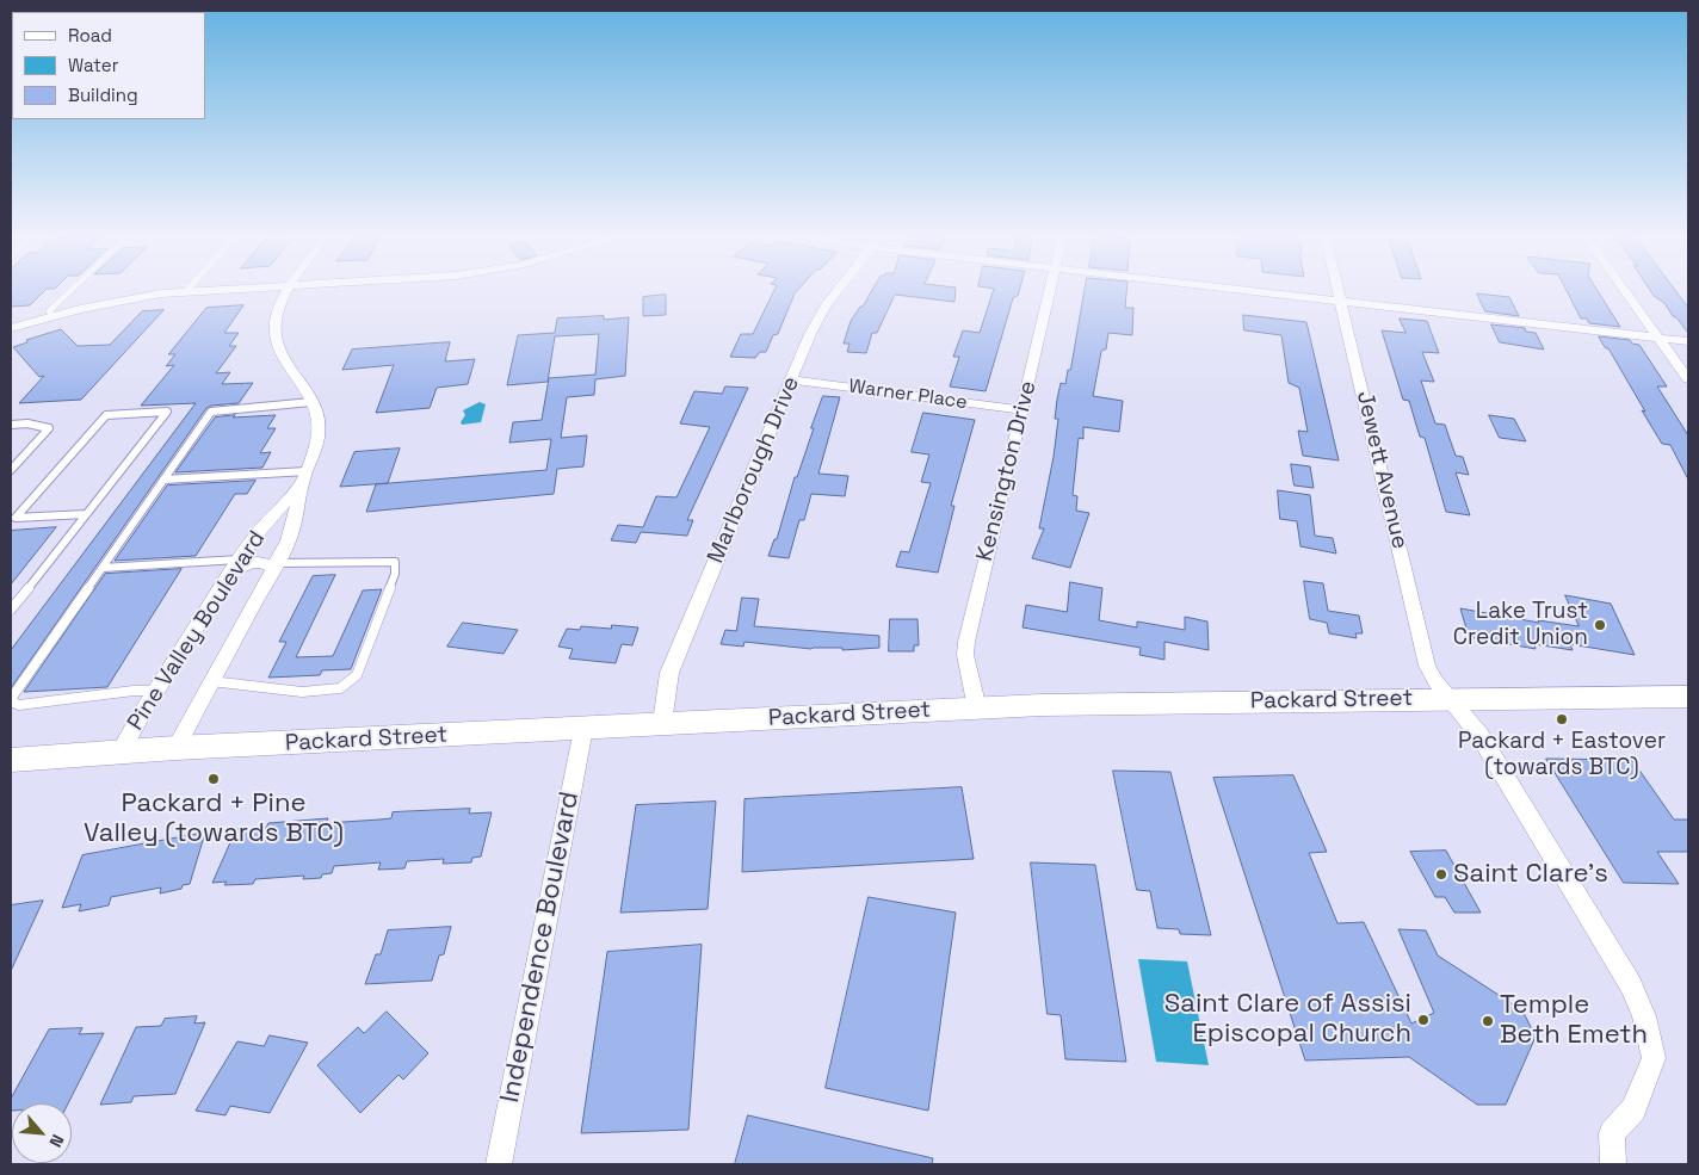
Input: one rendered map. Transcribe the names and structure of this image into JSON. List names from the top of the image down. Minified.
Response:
{"streets":{"main road":["Packard Street"],"street":["Warner Place","Marlborough Drive","Jewett Avenue","Kensington Drive","Pine Valley Boulevard","Independence Boulevard"]},"crossings":[["Warner Place","Marlborough Drive"],["Warner Place","Kensington Drive"],["Marlborough Drive","Packard Street"],["Jewett Avenue","Packard Street"],["Kensington Drive","Packard Street"],["Pine Valley Boulevard","Packard Street"],["Packard Street","Independence Boulevard"]],"places":["Lake Trust Credit Union","Packard + Eastover (towards BTC)","Packard + Pine Valley (towards BTC)","Saint Clare's","Saint Clare of Assisi Episcopal Church","Temple Beth Emeth"],"legend":["Road","Water","Building"],"north":"bottom right"}
